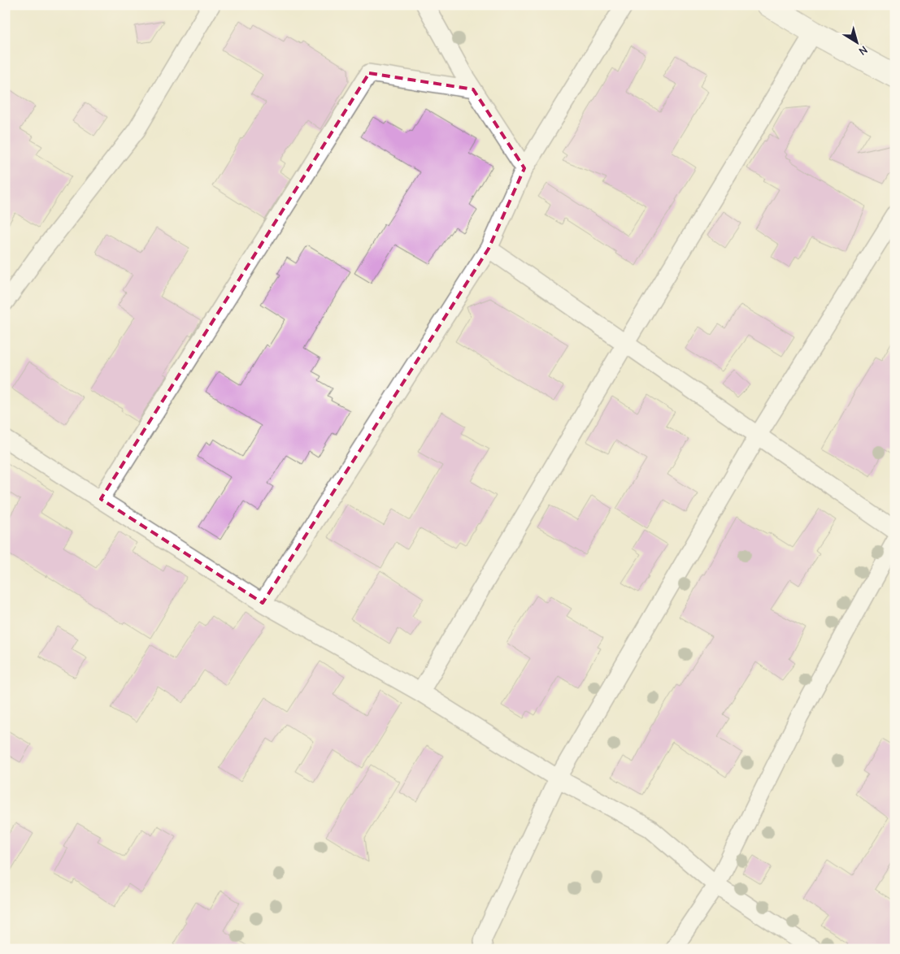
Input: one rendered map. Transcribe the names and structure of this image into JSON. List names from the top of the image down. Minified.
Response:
{"north":"bottom right"}
